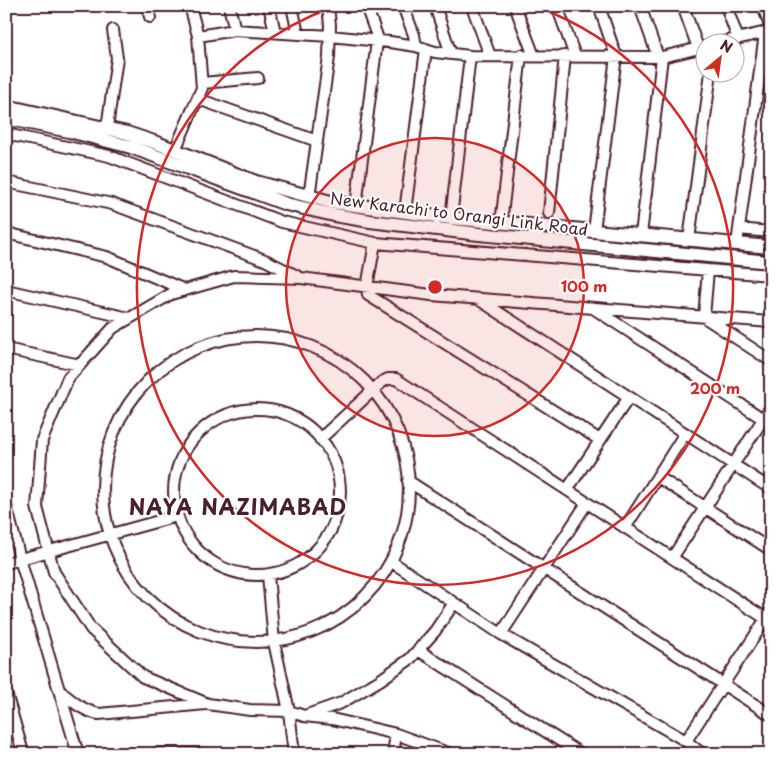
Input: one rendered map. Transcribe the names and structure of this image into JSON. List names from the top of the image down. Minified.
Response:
{"streets":{"street":["New Karachi to Orangi Link Road"]},"districts":["NAYA NAZIMABAD"],"north":"top right","rings":["100 m","200 m"]}
